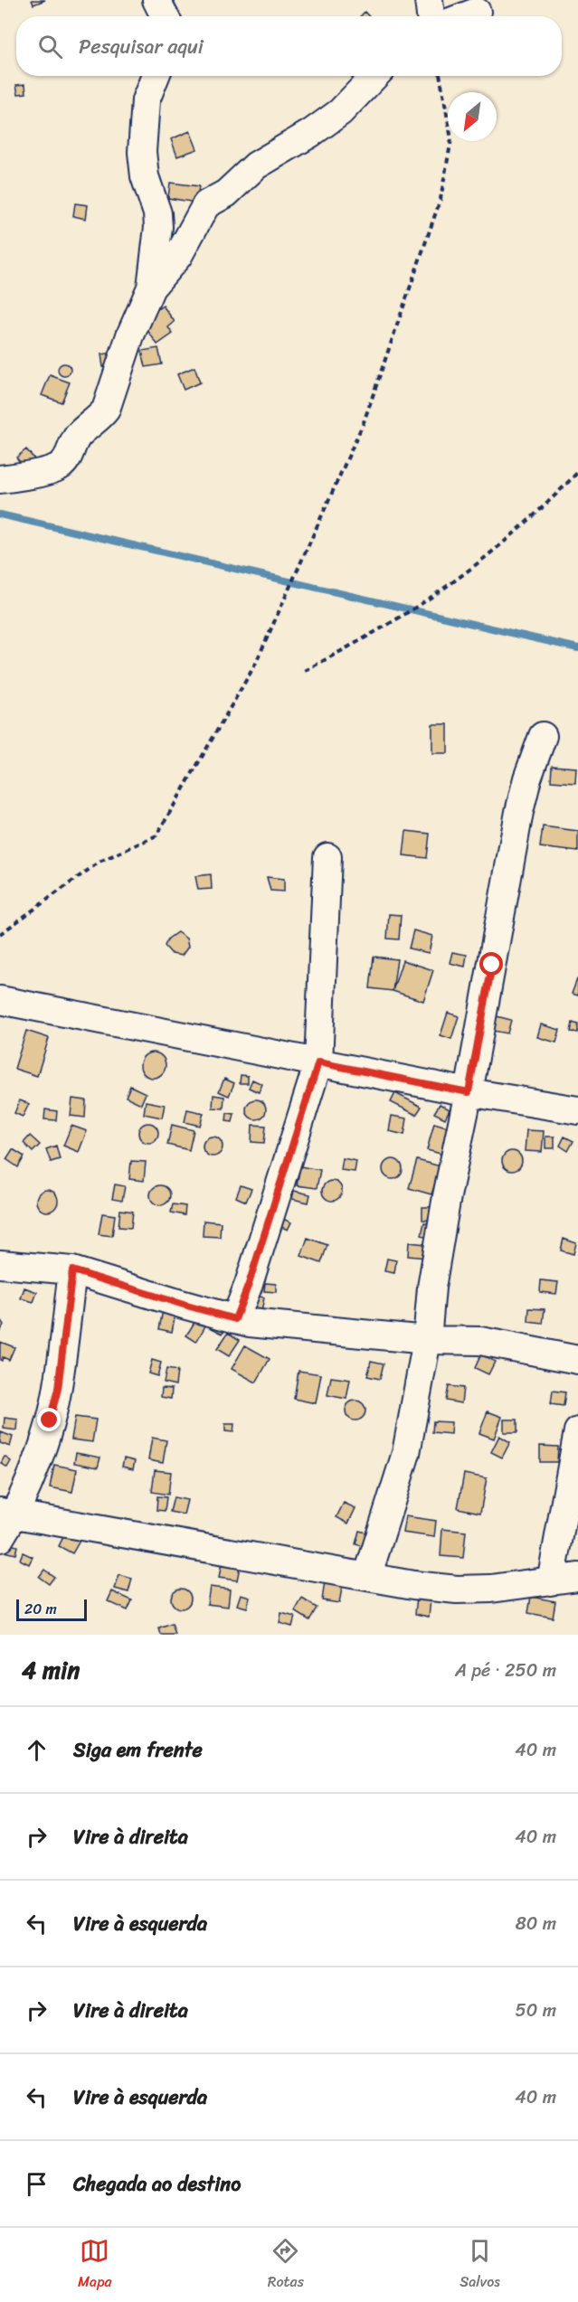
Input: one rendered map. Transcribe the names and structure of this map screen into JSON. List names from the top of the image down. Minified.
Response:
{"scale_bar":"20 m","north":"bottom left","page":{"search":"Pesquisar aqui","scale":"20 m","heading":["4 min","A pé · 250 m"],"list":[["Siga em frente","40 m"],["Vire à direita","40 m"],["Vire à esquerda","80 m"],["Vire à direita","50 m"],["Vire à esquerda","40 m"],"Chegada ao destino"],"nav":["Mapa","Rotas","Salvos"]}}
